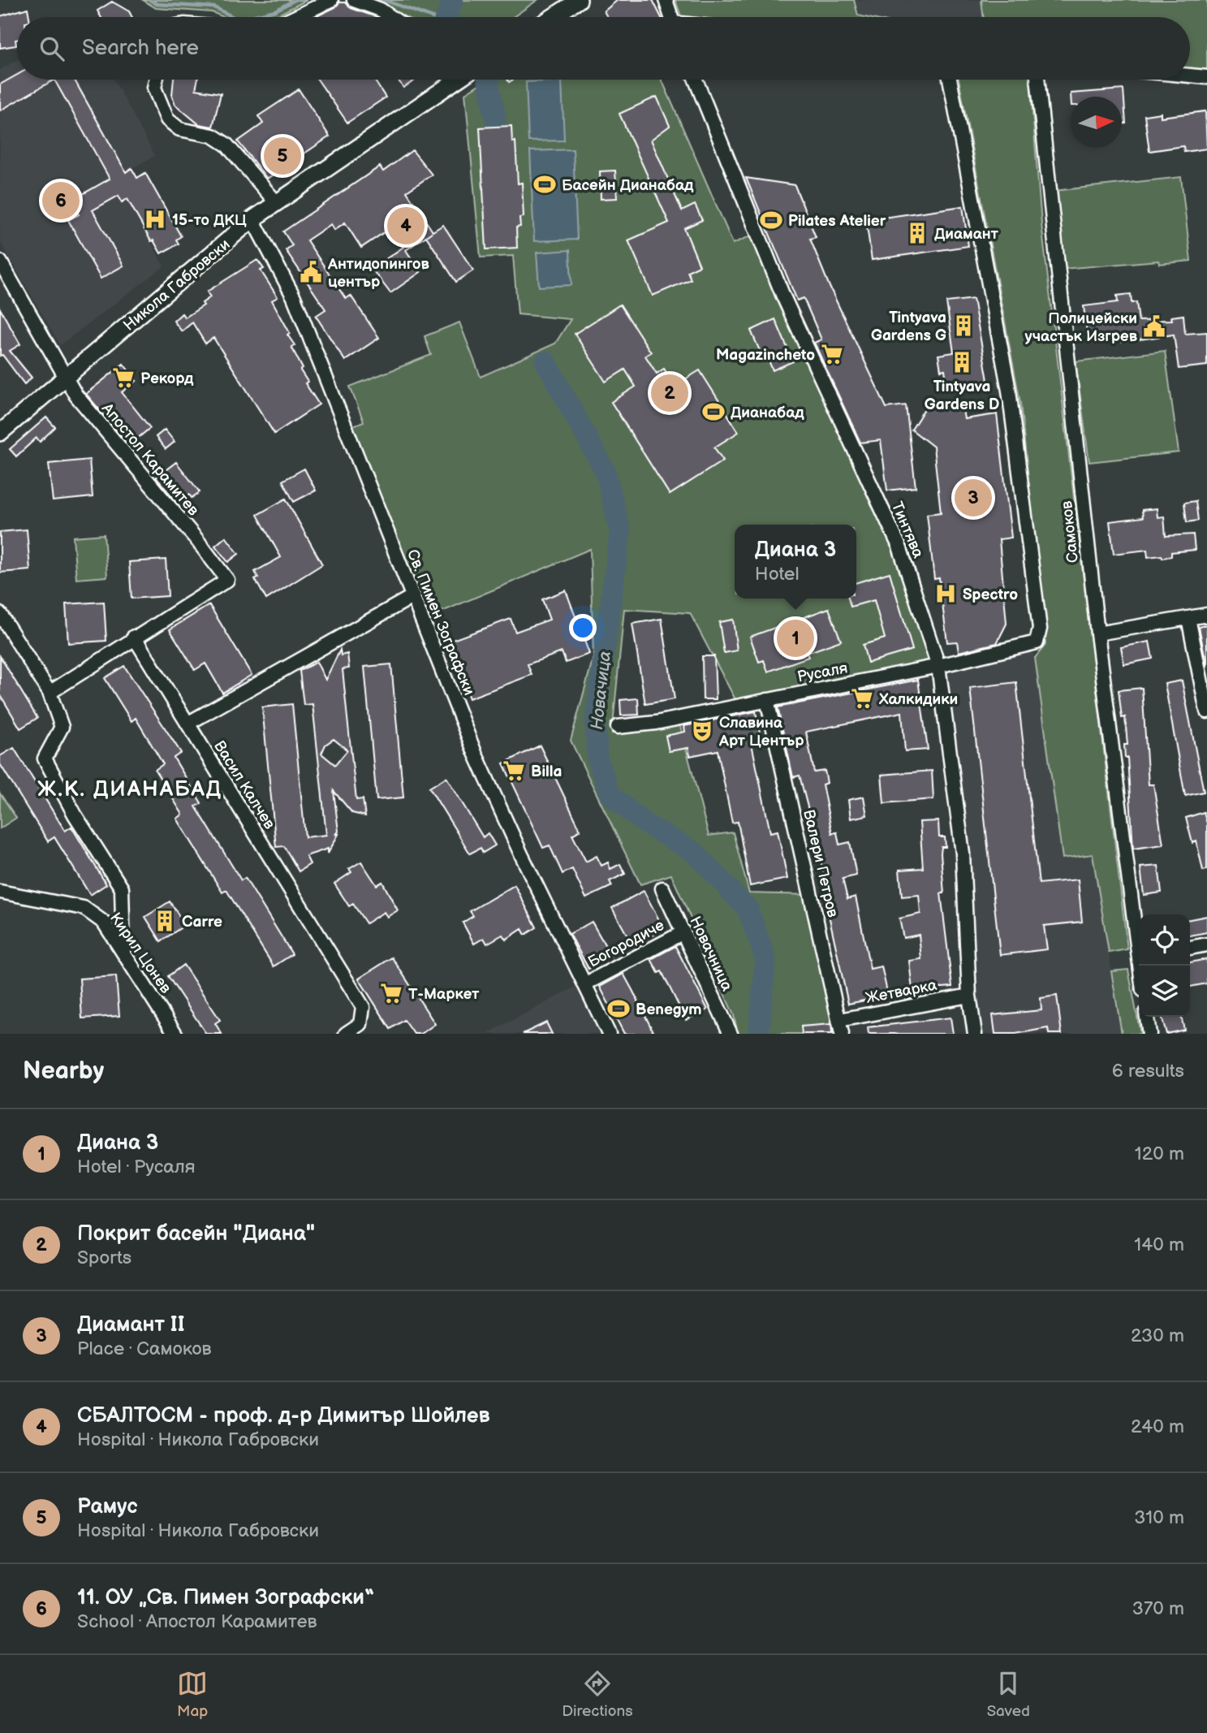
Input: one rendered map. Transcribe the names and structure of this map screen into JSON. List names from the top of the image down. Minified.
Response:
{"streets":{"street":["Никола Габровски","Апостол Карамитев","Тинтява","Самоков","Св. Пимен Зографски","Русаля","Васил Калчев","Валери Петров","Богородиче","Кирил Цонев","Новачница","Жетварка"]},"crossings":[["Никола Габровски","Апостол Карамитев"],["Никола Габровски","Св. Пимен Зографски"],["Апостол Карамитев","Васил Калчев"],["Тинтява","Русаля"],["Тинтява","Жетварка"],["Св. Пимен Зографски","Богородиче"],["Русаля","Валери Петров"],["Валери Петров","Жетварка"],["Богородиче","Новачница"]],"districts":["Ж.К. ДИАНАБАД"],"water":["Новачица"],"places":{"sports":["Басейн Дианабад","Pilates Atelier","Дианабад","Benegym"],"hospital":["15-то ДКЦ","Spectro"],"building":["Диамант","Tintyava Gardens G","Tintyava Gardens D","Carre"],"public building":["Антидопингов център","Полицейски участък Изгрев"],"supermarket":["Magazincheto","Рекорд","Халкидики","Billa","Т-Маркет"],"theatre":["Славина Арт Център"]},"north":"right","page":{"search":"Search here","pins":["5","6","4","2","3","1"],"popup":["Диана 3","Hotel"],"heading":["Nearby","6 results"],"list":[{"mark":"1","name":"Диана 3","note":"Hotel · Русаля","value":"120 m"},{"mark":"2","name":"Покрит басейн \"Диана\"","note":"Sports","value":"140 m"},{"mark":"3","name":"Диамант II","note":"Place · Самоков","value":"230 m"},{"mark":"4","name":"СБАЛТОСМ - проф. д-р Димитър Шойлев","note":"Hospital · Никола Габровски","value":"240 m"},{"mark":"5","name":"Рамус","note":"Hospital · Никола Габровски","value":"310 m"},{"mark":"6","name":"11. ОУ „Св. Пимен Зографски“","note":"School · Апостол Карамитев","value":"370 m"}],"nav":["Map","Directions","Saved"]}}
